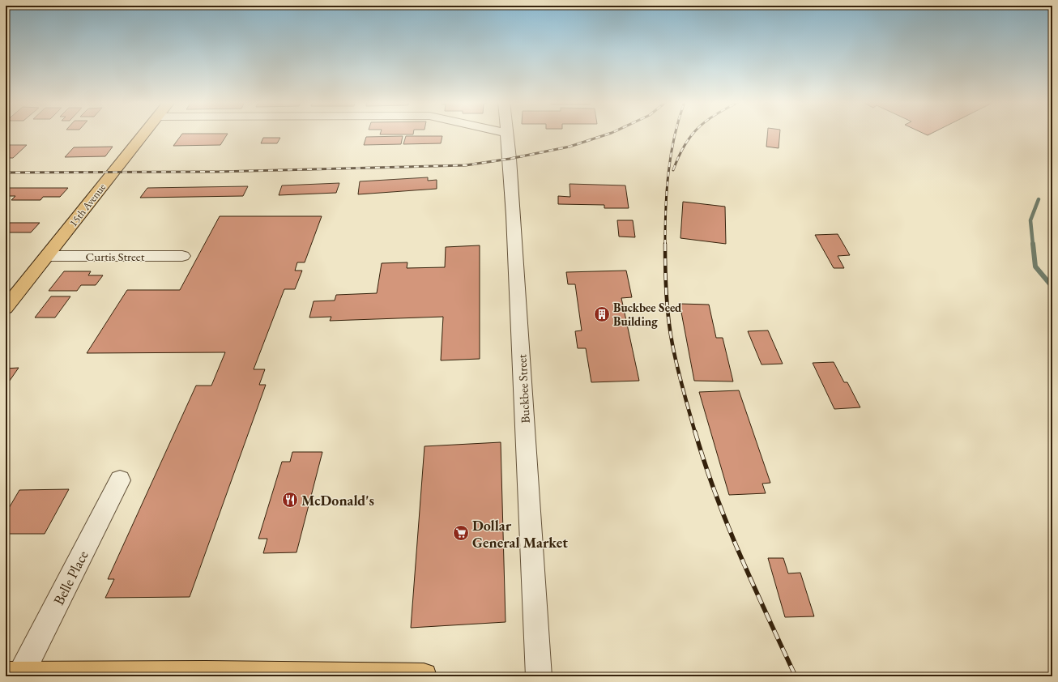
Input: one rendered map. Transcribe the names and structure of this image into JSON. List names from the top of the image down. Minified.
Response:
{"streets":{"main road":["15th Avenue"],"street":["Curtis Street","Buckbee Street","Belle Place"]},"crossings":[["15th Avenue","Curtis Street"]],"places":{"building":["Buckbee Seed Building"],"restaurant":["McDonald's"],"supermarket":["Dollar General Market"]}}
